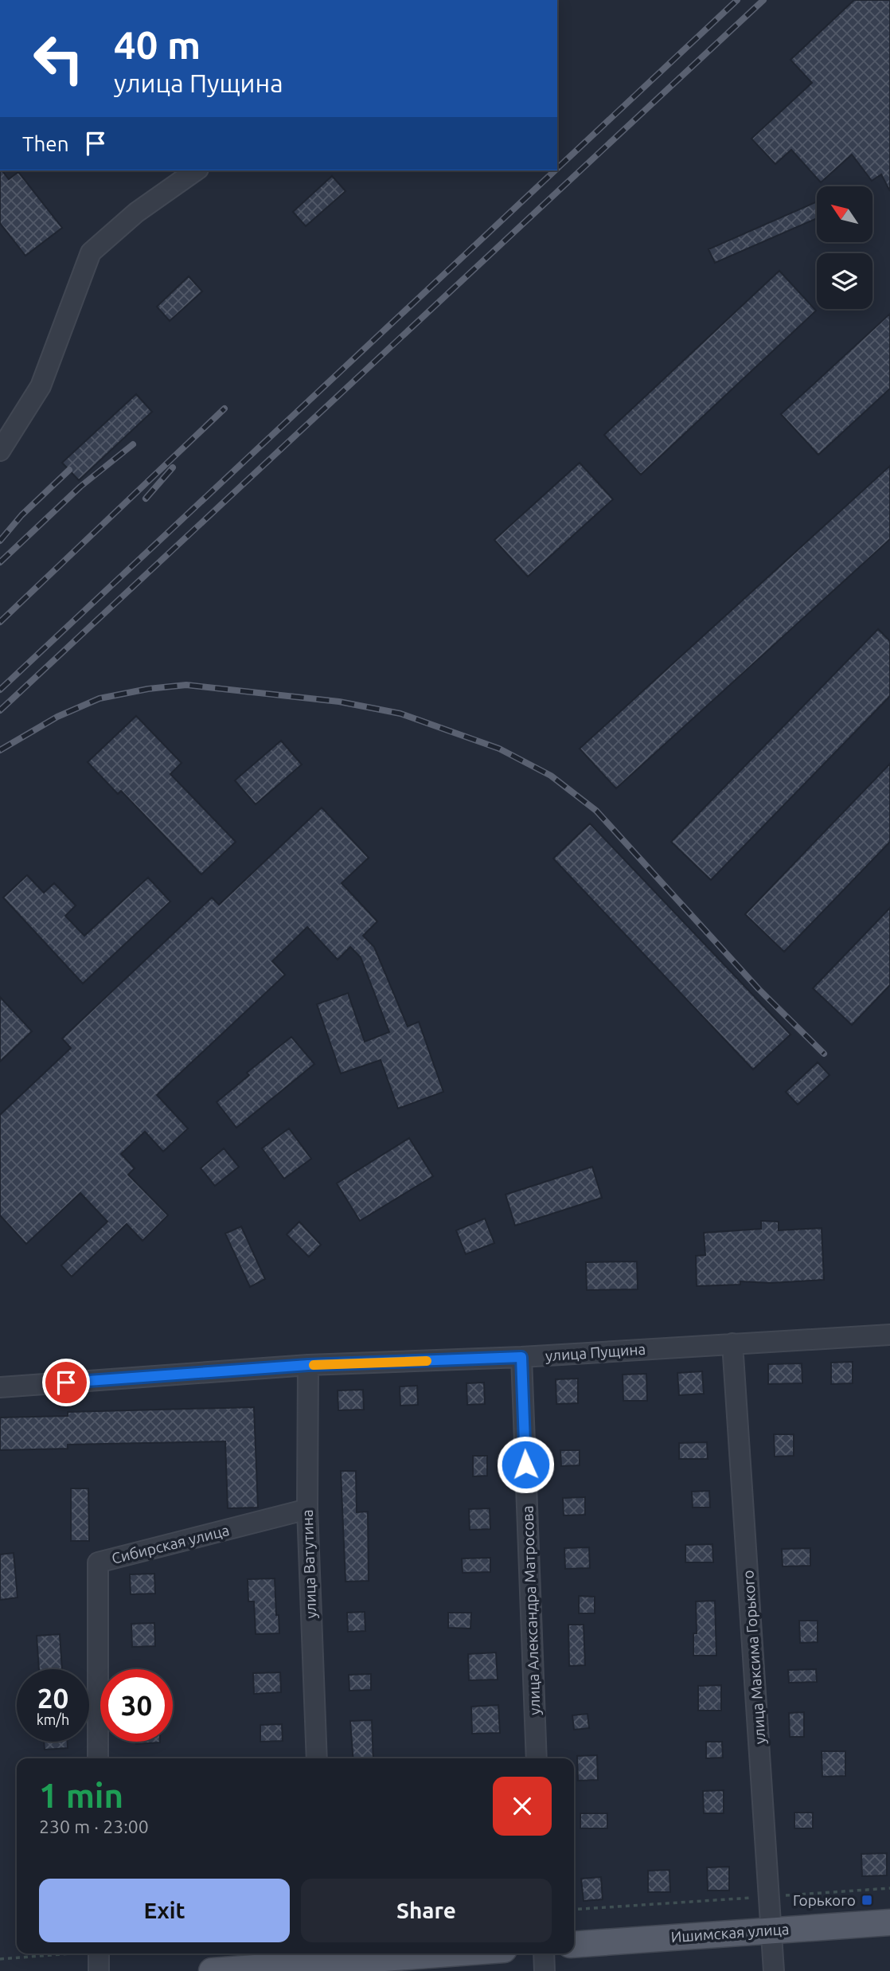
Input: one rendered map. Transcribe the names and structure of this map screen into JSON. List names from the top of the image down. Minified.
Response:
{"streets":{"main road":["Ишимская улица"],"street":["улица Пущина","Сибирская улица","улица Ватутина","улица Александра Матросова","улица Максима Горького"]},"crossings":[["улица Пущина","улица Ватутина"],["улица Пущина","улица Александра Матросова"],["улица Пущина","улица Максима Горького"],["Сибирская улица","улица Ватутина"],["улица Максима Горького","Ишимская улица"]],"places":{"transit":["Горького"]},"north":"top left","page":{"turn":["40 m","улица Пущина"],"then":"Then","speed":"20 km/h","limit":"30","heading":["1 min","230 m · 23:00"],"buttons":["Exit","Share"]}}
